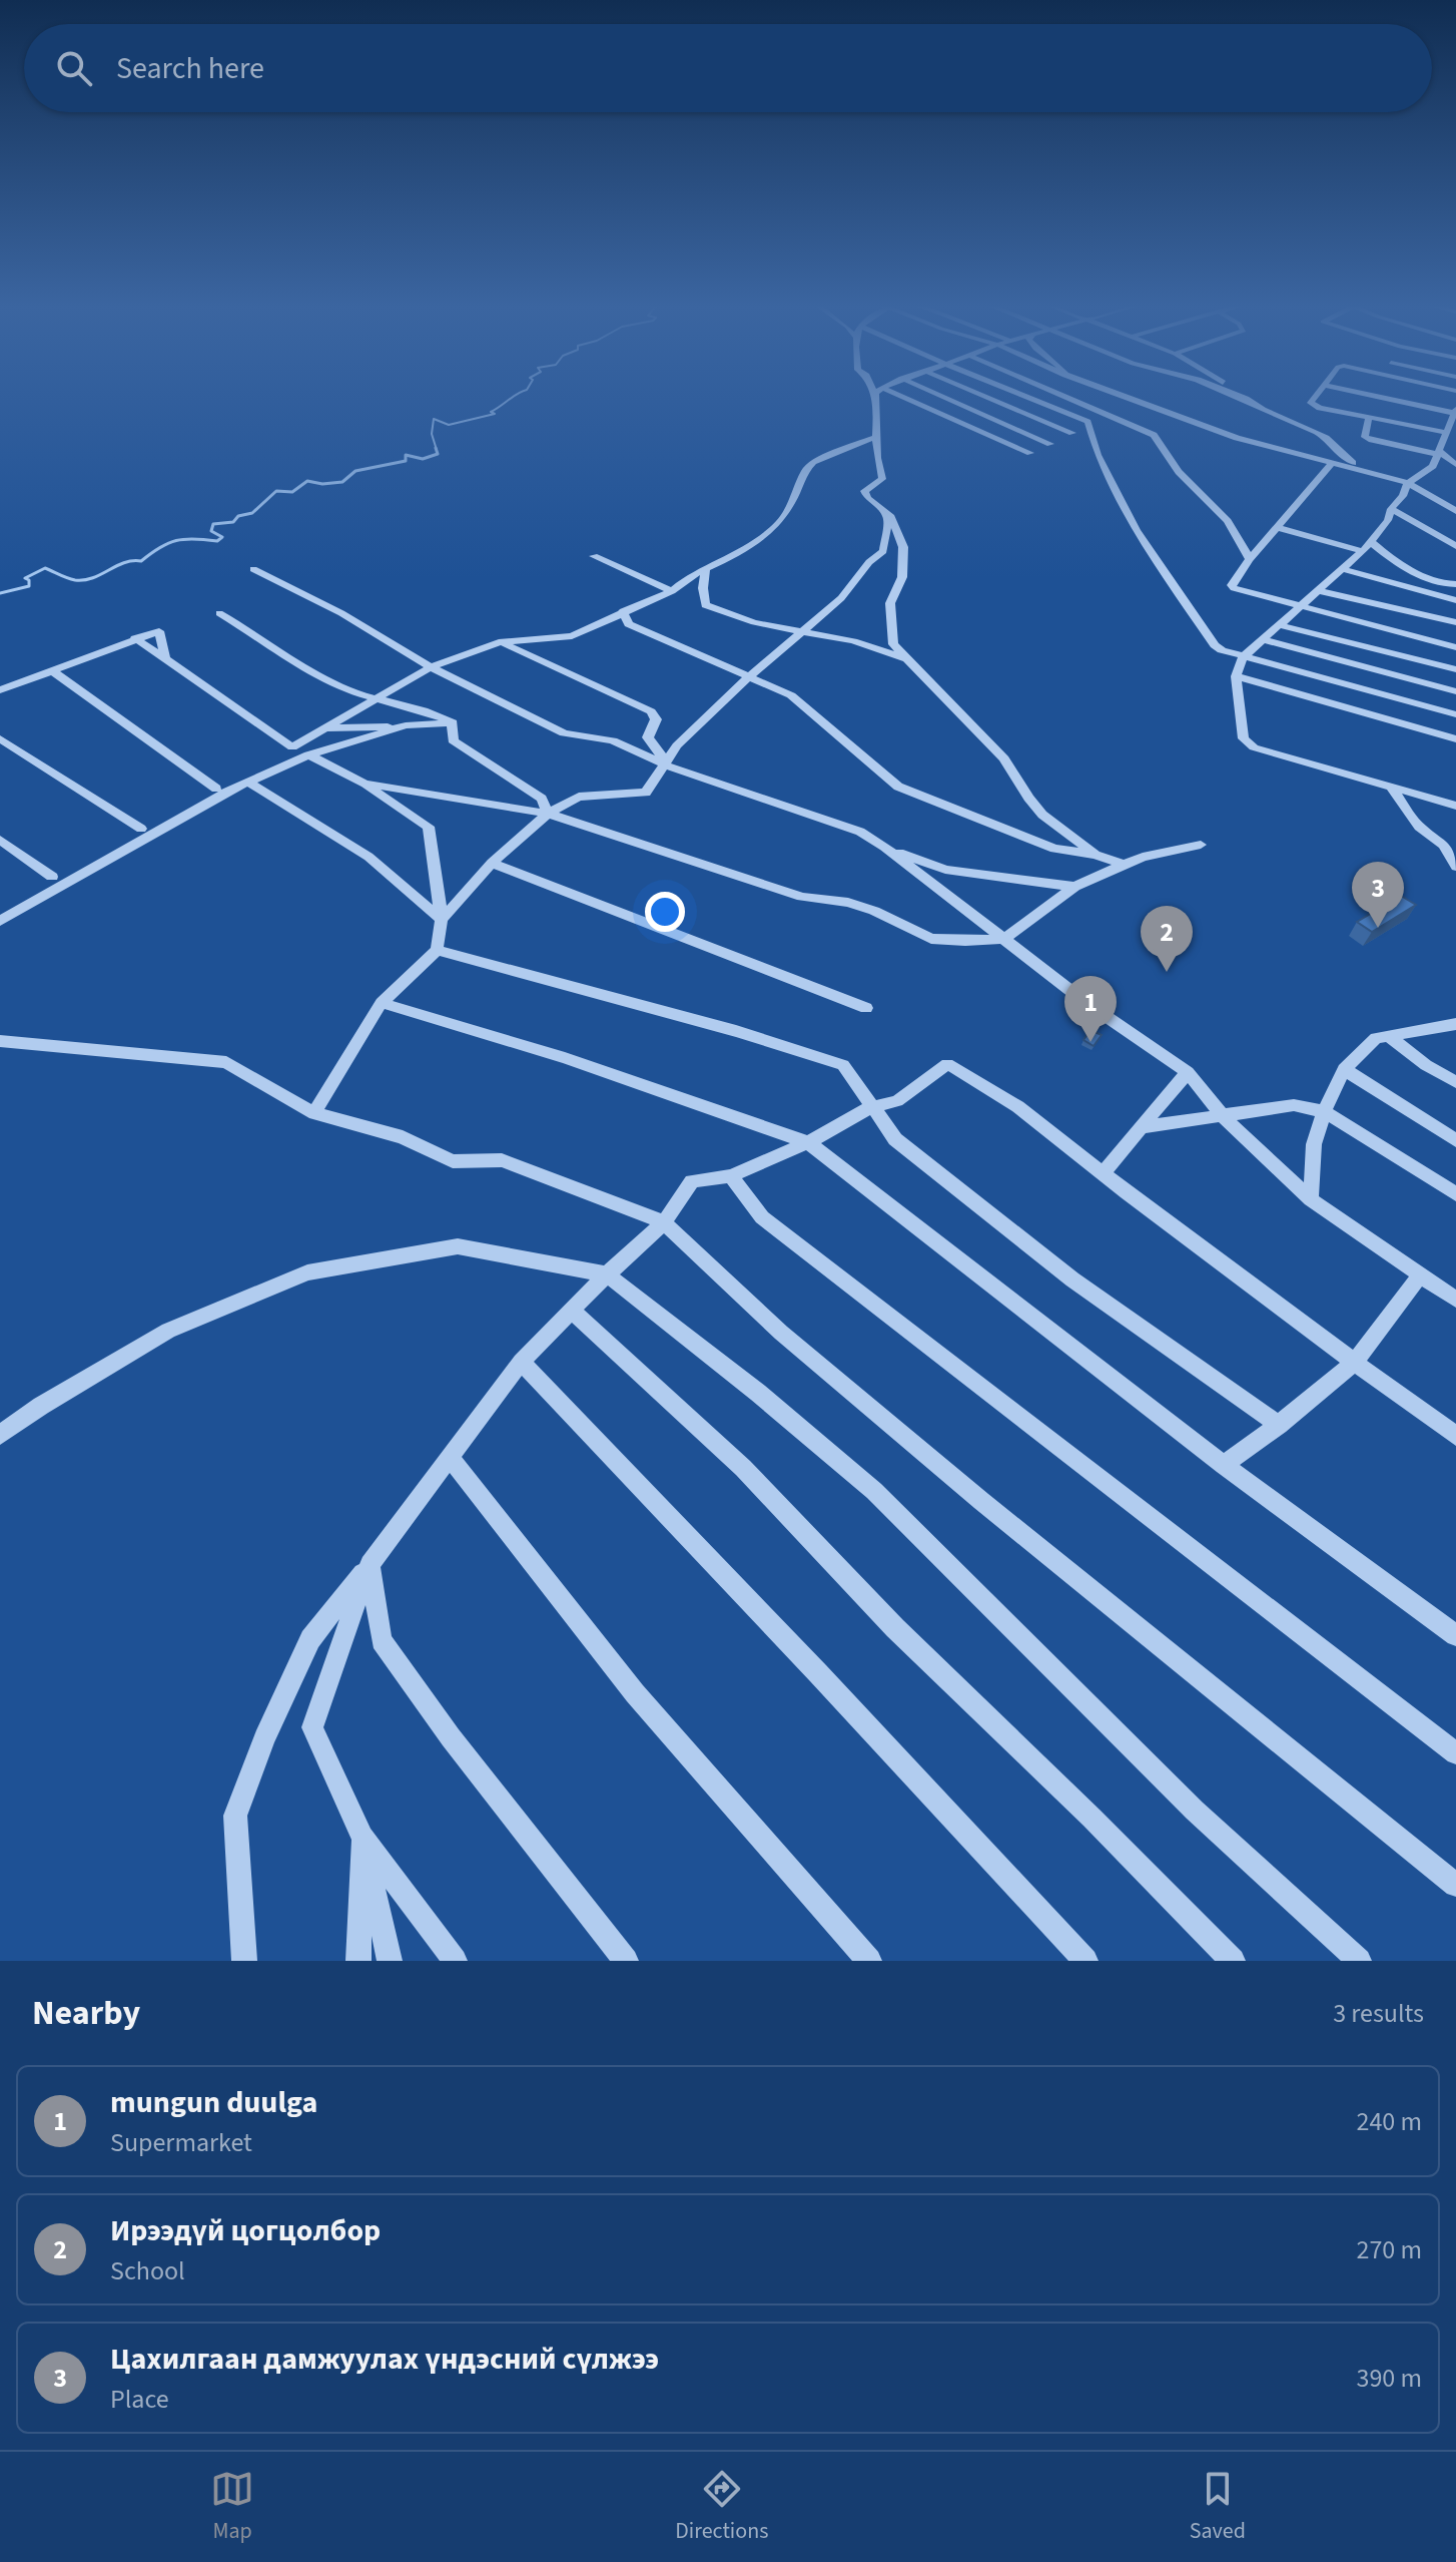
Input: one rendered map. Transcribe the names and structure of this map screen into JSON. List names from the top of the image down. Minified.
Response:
{"page":{"search":"Search here","pins":["3","2","1"],"heading":["Nearby","3 results"],"list":[{"mark":"1","name":"mungun duulga","note":"Supermarket","value":"240 m"},{"mark":"2","name":"Ирээдүй цогцолбор","note":"School","value":"270 m"},{"mark":"3","name":"Цахилгаан дамжуулах үндэсний сүлжээ","note":"Place","value":"390 m"}],"nav":["Map","Directions","Saved"]}}
